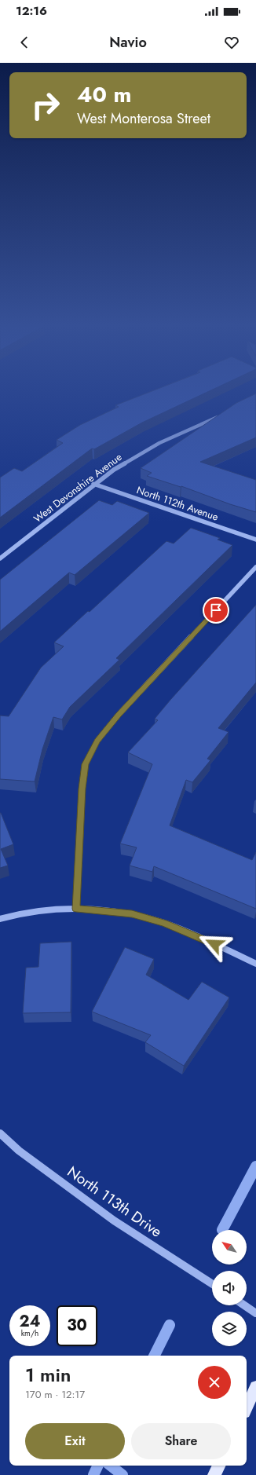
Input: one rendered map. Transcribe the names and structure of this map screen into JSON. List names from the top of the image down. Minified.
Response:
{"streets":{"street":["West Devonshire Avenue","North 112th Avenue","North 113th Drive"]},"crossings":[["West Devonshire Avenue","North 112th Avenue"]],"north":"top left","page":{"status":"12:16","header":"Navio","turn":["40 m","West Monterosa Street"],"speed":"24 km/h","limit":"30","heading":["1 min","170 m · 12:17"],"buttons":["Exit","Share"]}}
